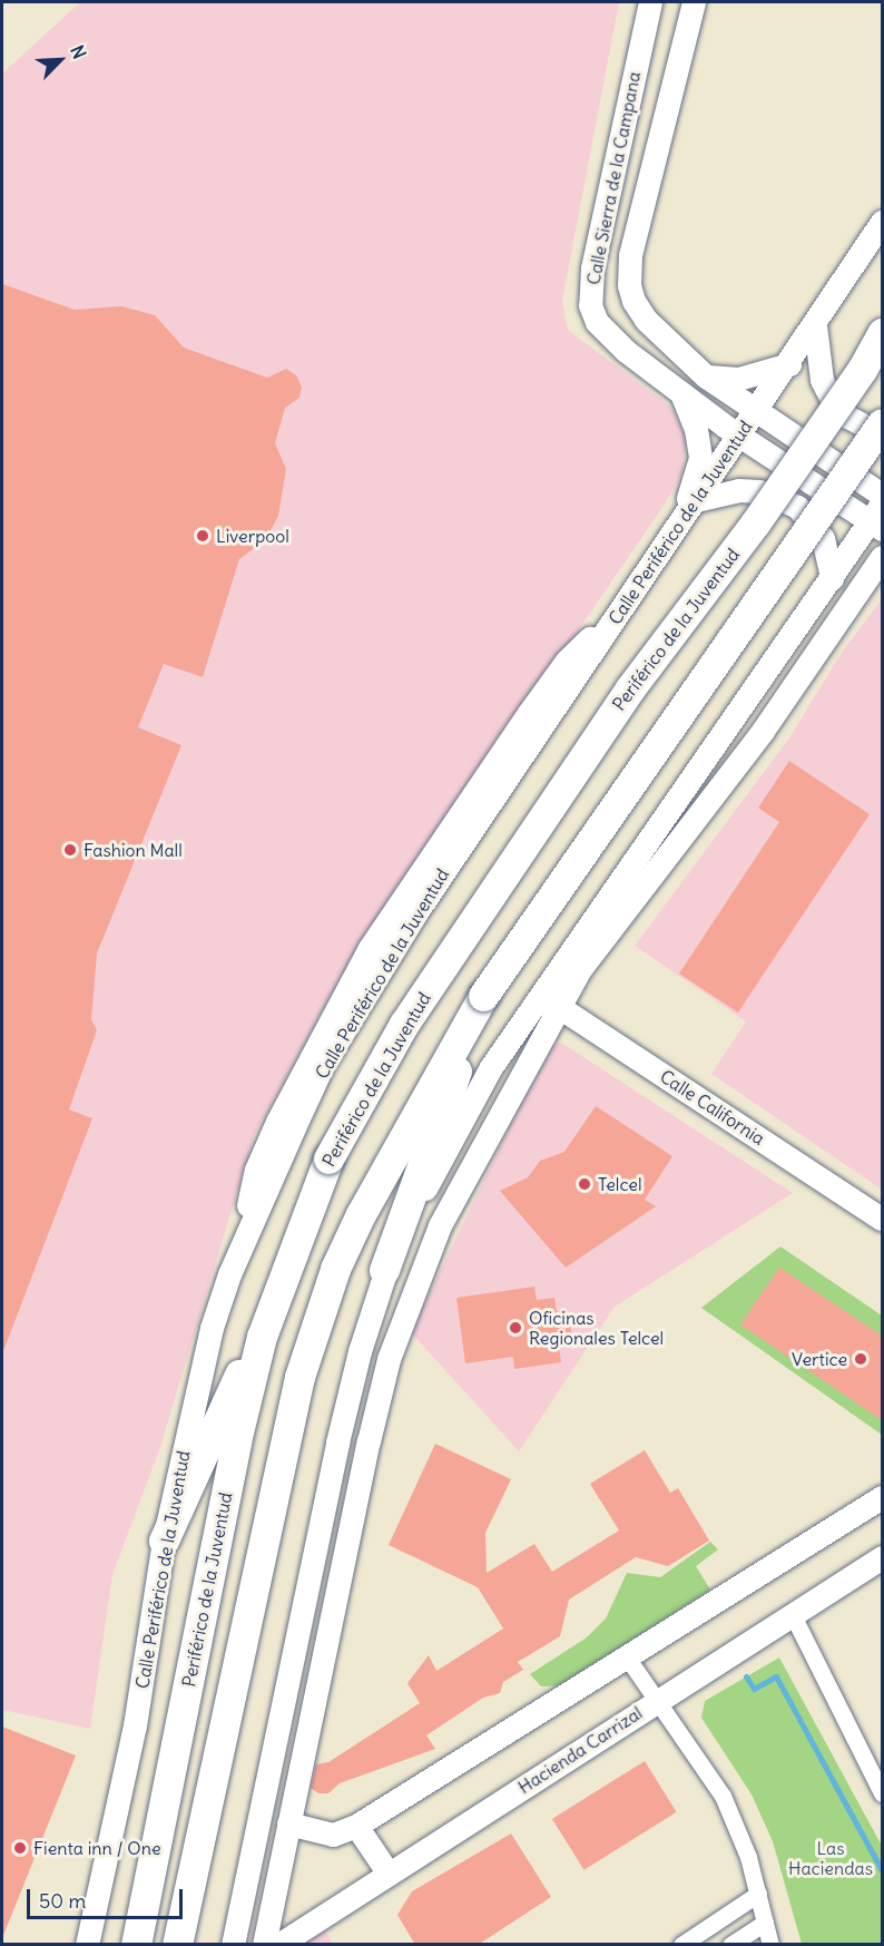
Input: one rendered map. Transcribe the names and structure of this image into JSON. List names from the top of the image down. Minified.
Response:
{"streets":{"highway":["Periférico de la Juventud"],"main road":["Calle Sierra de la Campana","Calle Periférico de la Juventud","Calle California","Hacienda Carrizal"]},"crossings":[["Calle Sierra de la Campana","Calle Periférico de la Juventud"]],"parks":["Las Haciendas"],"places":["Liverpool","Fashion Mall","Telcel","Oficinas Regionales Telcel","Vertice","Fienta inn / One"],"scale_bar":"50 m","north":"top right"}
